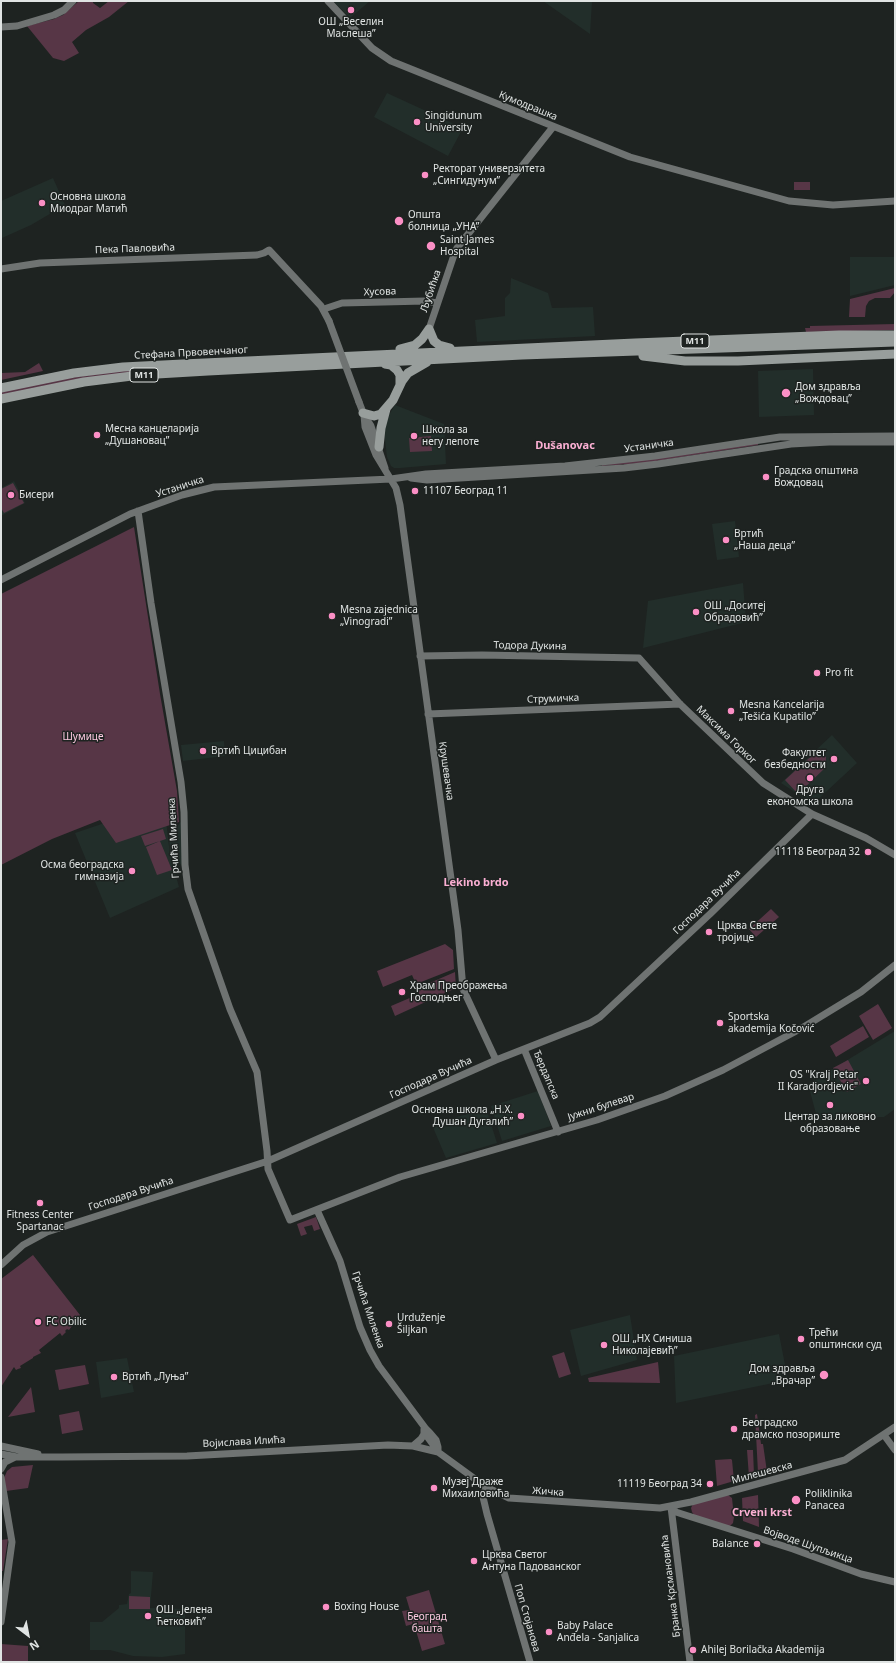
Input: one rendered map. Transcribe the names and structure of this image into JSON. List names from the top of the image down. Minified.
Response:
{"streets":{"highway":["M11","Стефана Првовенчаног"],"main road":["Кумодрашка","Пека Павловића","Љубићка","Хусова","Устаничка","Тодора Дукина","Струмичка","Максима Горког","Крушевачка","Грчића Миленка","Господара Вучића","Ђердапска","Јужни булевар","Војислава Илића","Милешевска","Жичка","Војводе Шупљикца","Бранка Крсмановића","Поп Стојанова"]},"crossings":[["Кумодрашка","Љубићка"],["Пека Павловића","Хусова"],["Љубићка","Хусова"],["M11","Стефана Првовенчаног"],["Устаничка","Крушевачка"],["Устаничка","Грчића Миленка"],["Тодора Дукина","Максима Горког"],["Тодора Дукина","Крушевачка"],["Струмичка","Максима Горког"],["Струмичка","Крушевачка"],["Максима Горког","Господара Вучића"],["Крушевачка","Господара Вучића"],["Грчића Миленка","Господара Вучића"],["Грчића Миленка","Јужни булевар"],["Грчића Миленка","Војислава Илића"],["Грчића Миленка","Жичка"],["Господара Вучића","Ђердапска"],["Ђердапска","Јужни булевар"],["Војислава Илића","Жичка"],["Милешевска","Жичка"],["Милешевска","Војводе Шупљикца"],["Милешевска","Бранка Крсмановића"],["Жичка","Војводе Шупљикца"],["Жичка","Бранка Крсмановића"],["Жичка","Поп Стојанова"],["Војводе Шупљикца","Бранка Крсмановића"]],"districts":["Dušanovac","Lekino brdo","Crveni krst"],"parks":["Шумице","Београд башта"],"places":["ОШ „Веселин Маслеша”","Singidunum University","Ректорат универзитета „Сингидунум”","Основна школа Миодраг Матић","Општа болница „УНА”","Saint James Hospital","Дом здравља „Вождовац”","Месна канцеларија „Душановац”","Школа за негу лепоте","Градска општина Вождовац","11107 Београд 11","Бисери","Вртић „Наша деца”","ОШ „Доситеј Обрадовић”","Mesna zajednica „Vinogradi”","Pro fit","Mesna Kancelarija „Tešića Kupatilo”","Вртић Цицибан","Факултет безбедности","Друга економска школа","11118 Београд 32","Осма београдска гимназија","Црква Свете тројице","Храм Преображења Господњег","Sportska akademija Kočović","OS \"Kralj Petar II Karadjordjevic\"","Центар за ликовно образовање","Основна школа „Н.Х. Душан Дугалић”","Fitness Center Spartanac","FC Obilic","Urduženje Šiljkan","Трећи општински суд","ОШ „НХ Синиша Николајевић”","Дом здравља „Врачар”","Вртић „Луња”","Београдско драмско позориште","11119 Београд 34","Музеј Драже Михаиловића","Poliklinika Panacea","Balance","Црква Светог Антуна Падованског","Boxing House","ОШ „Јелена Ћетковић”","Baby Palace Anđela - Sanjalica","Ahilej Borilačka Akademija"],"north":"bottom right"}
